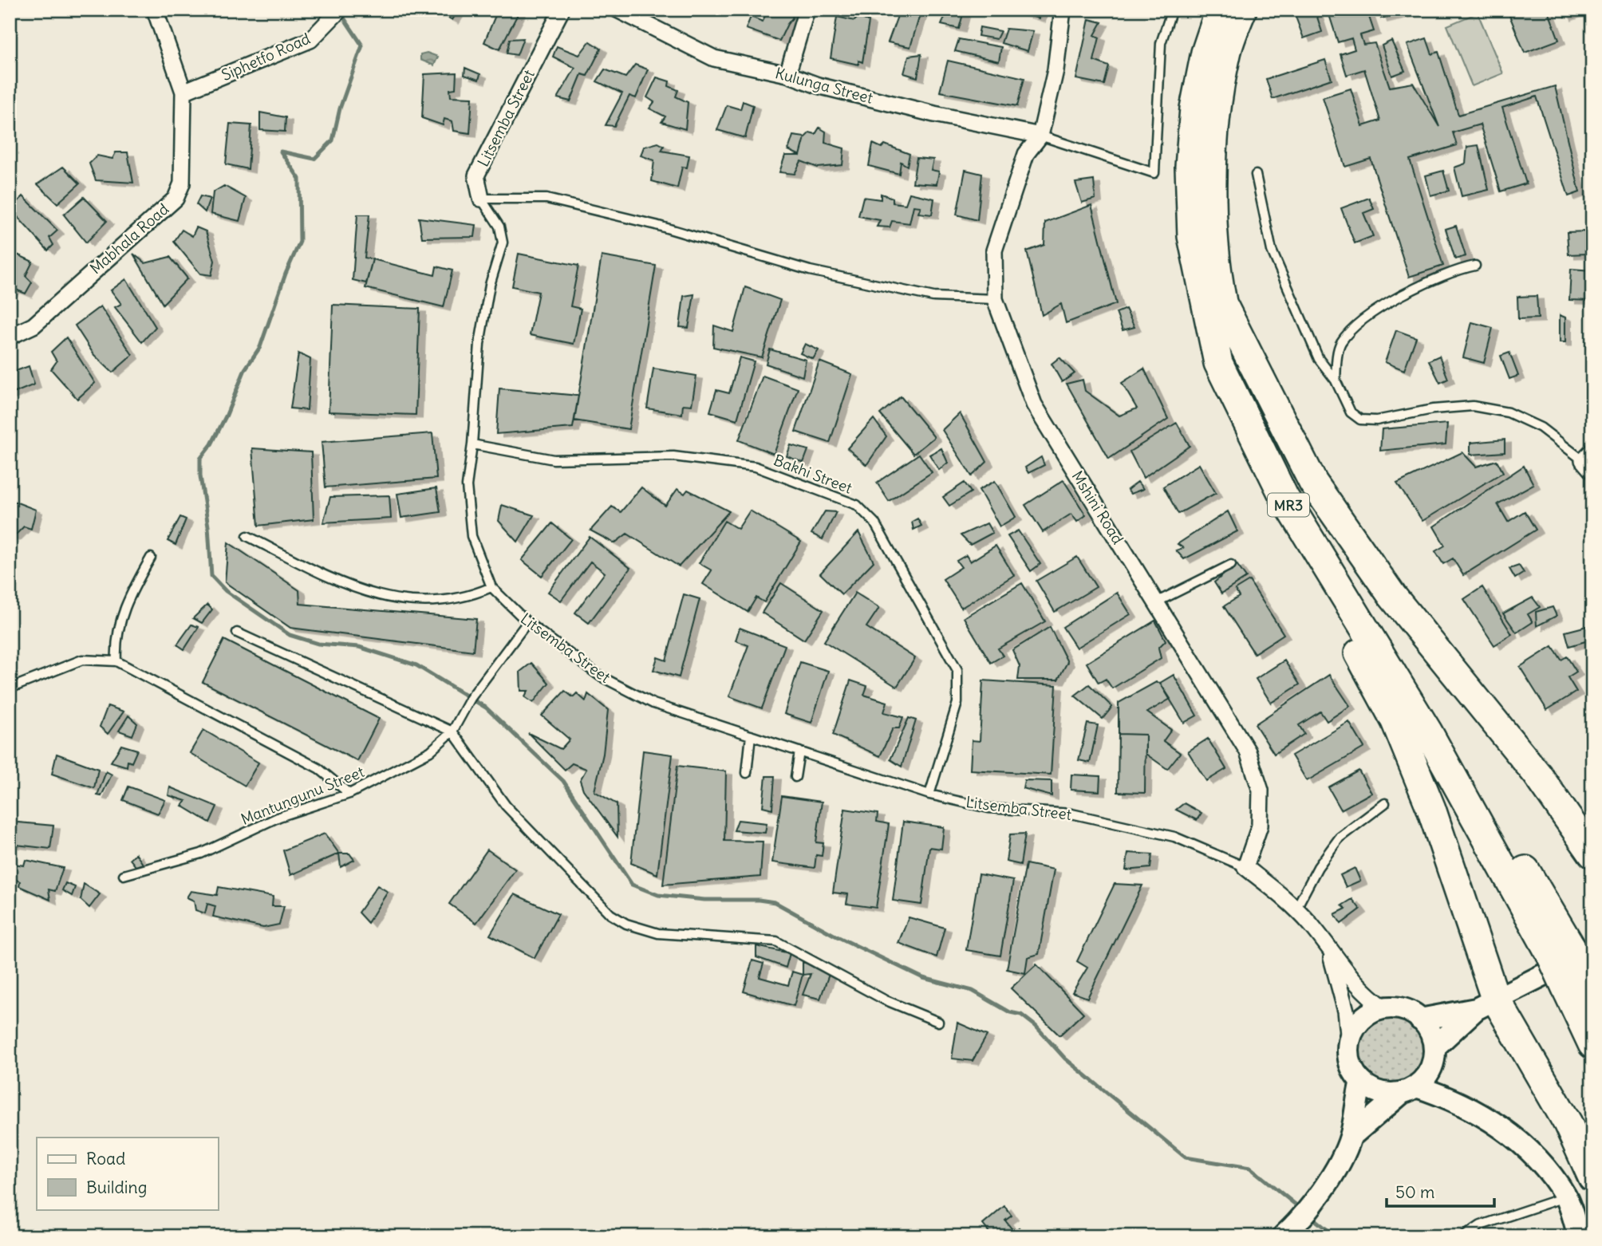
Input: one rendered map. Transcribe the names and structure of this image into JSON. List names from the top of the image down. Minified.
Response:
{"streets":{"highway":["MR3"],"street":["Siphetfo Road","Kulunga Street","Litsemba Street","Mabhala Road","Mshini Road"],"lane":["Bakhi Street","Mantungunu Street"]},"crossings":[["Siphetfo Road","Mabhala Road"],["Kulunga Street","Mshini Road"],["Litsemba Street","Bakhi Street"],["Litsemba Street","Mshini Road"],["Litsemba Street","Mantungunu Street"]],"legend":["Road","Building"],"scale_bar":"50 m"}
